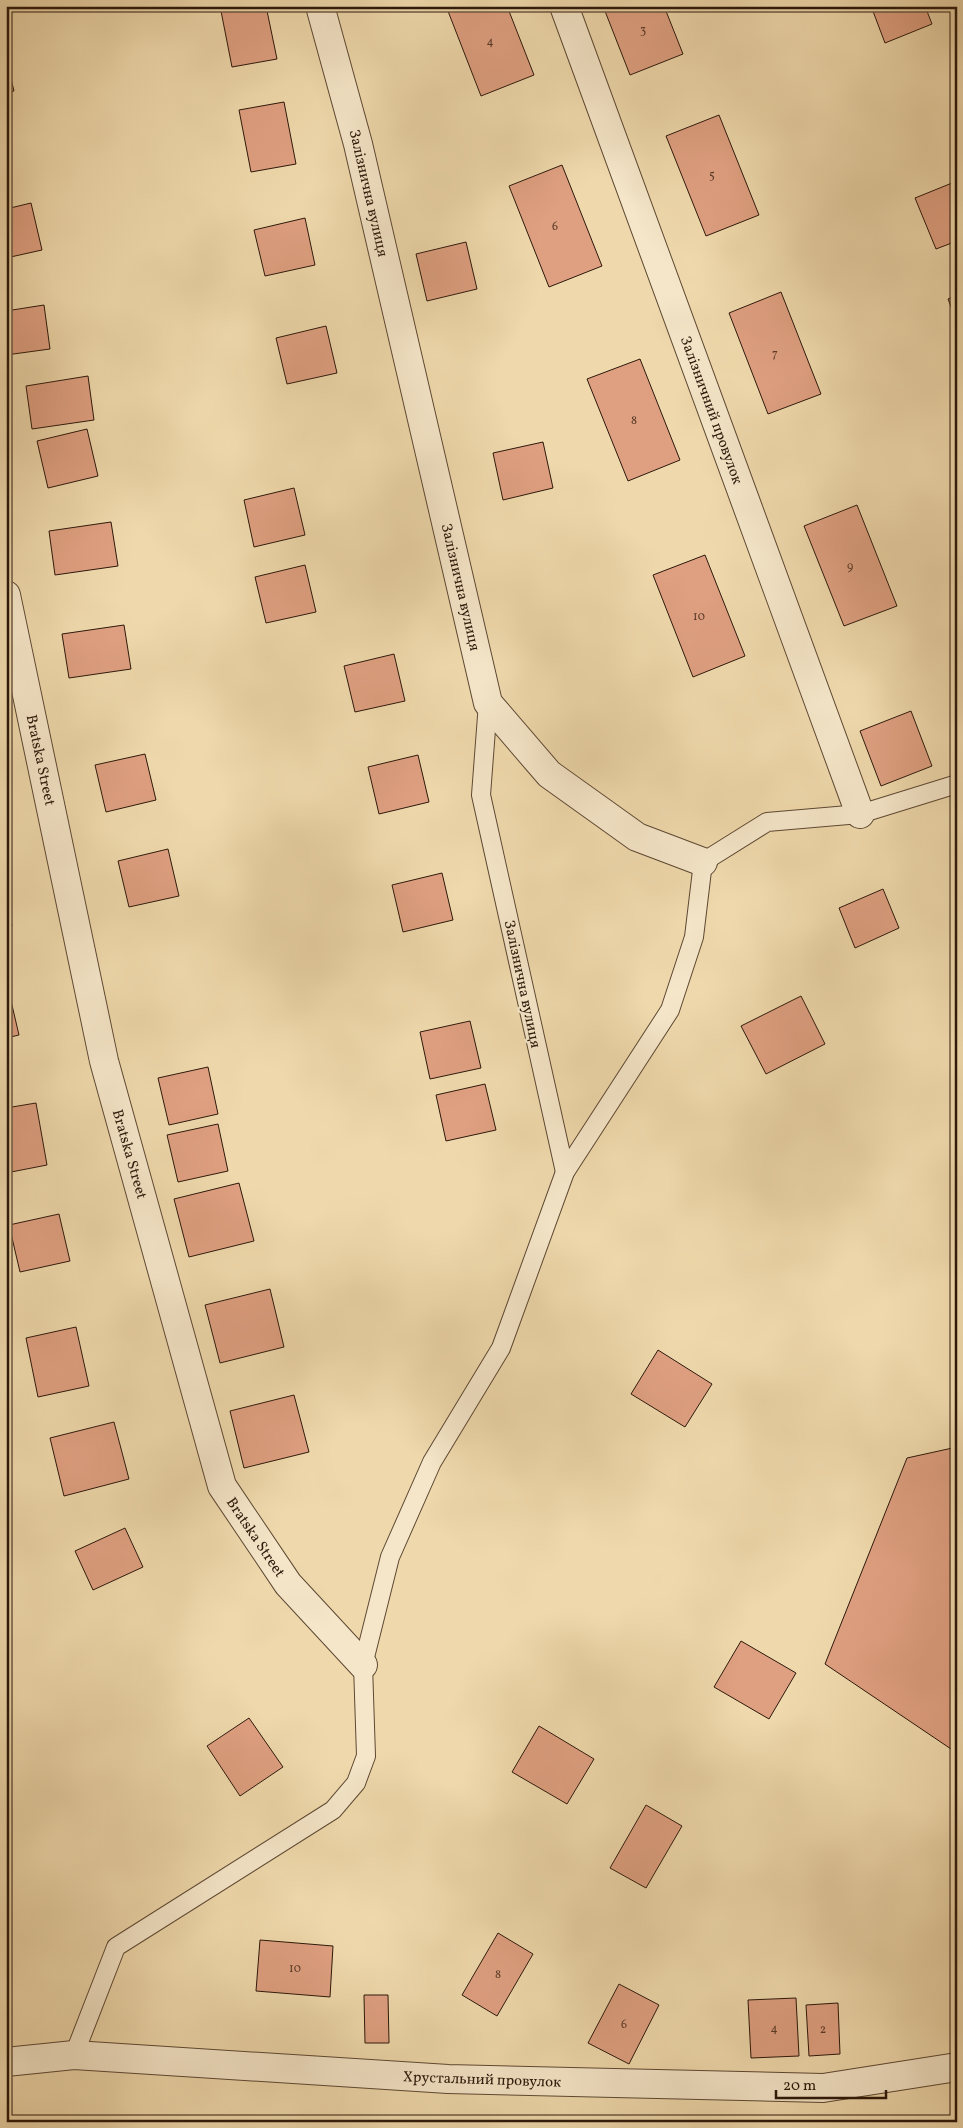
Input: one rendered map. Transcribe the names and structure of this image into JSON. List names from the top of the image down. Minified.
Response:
{"streets":{"street":["Залізнична вулиця","Залізничний провулок","Bratska Street","Хрустальний провулок"]},"house_numbers":["3","4","5","6","7","8","9","10","10","8","6","4","2"],"scale_bar":"20 m"}
